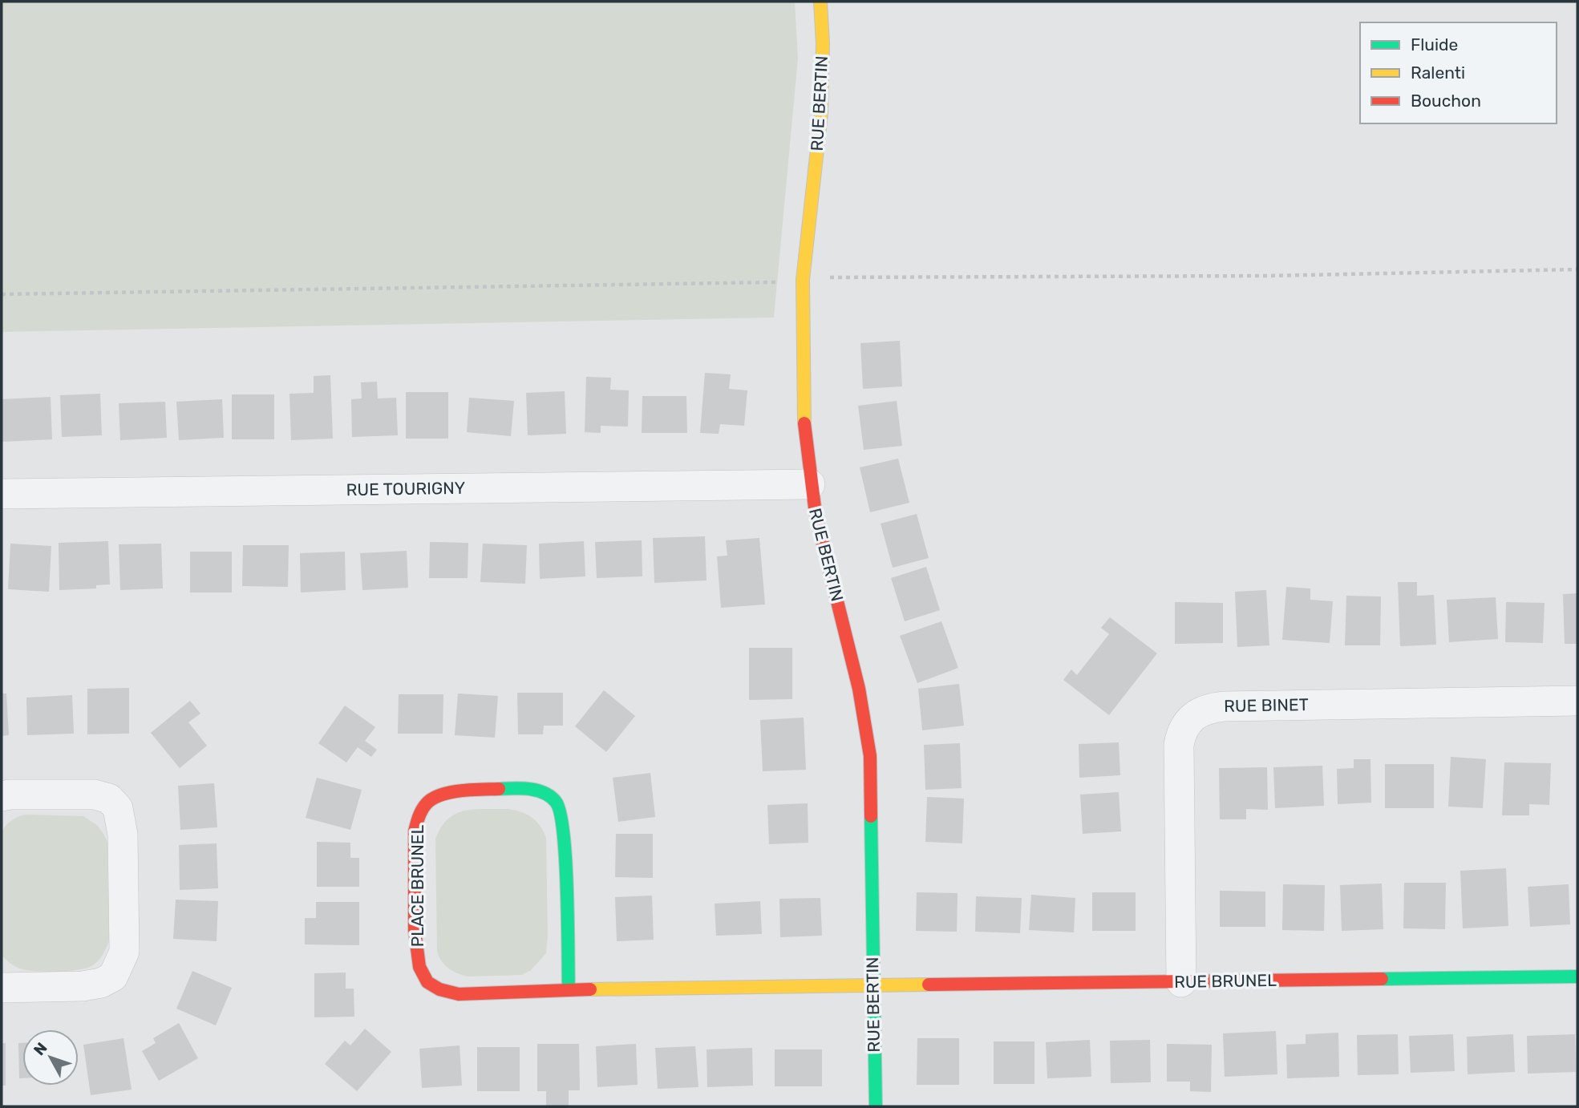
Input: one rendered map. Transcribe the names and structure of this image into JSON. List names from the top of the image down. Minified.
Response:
{"streets":{"street":["RUE BERTIN","RUE TOURIGNY","RUE BINET","PLACE BRUNEL","RUE BRUNEL"]},"crossings":[["RUE BERTIN","RUE TOURIGNY"],["RUE BERTIN","PLACE BRUNEL"],["RUE BERTIN","RUE BRUNEL"],["RUE BINET","RUE BRUNEL"],["PLACE BRUNEL","RUE BRUNEL"]],"legend":["Fluide","Ralenti","Bouchon"],"north":"top left"}
